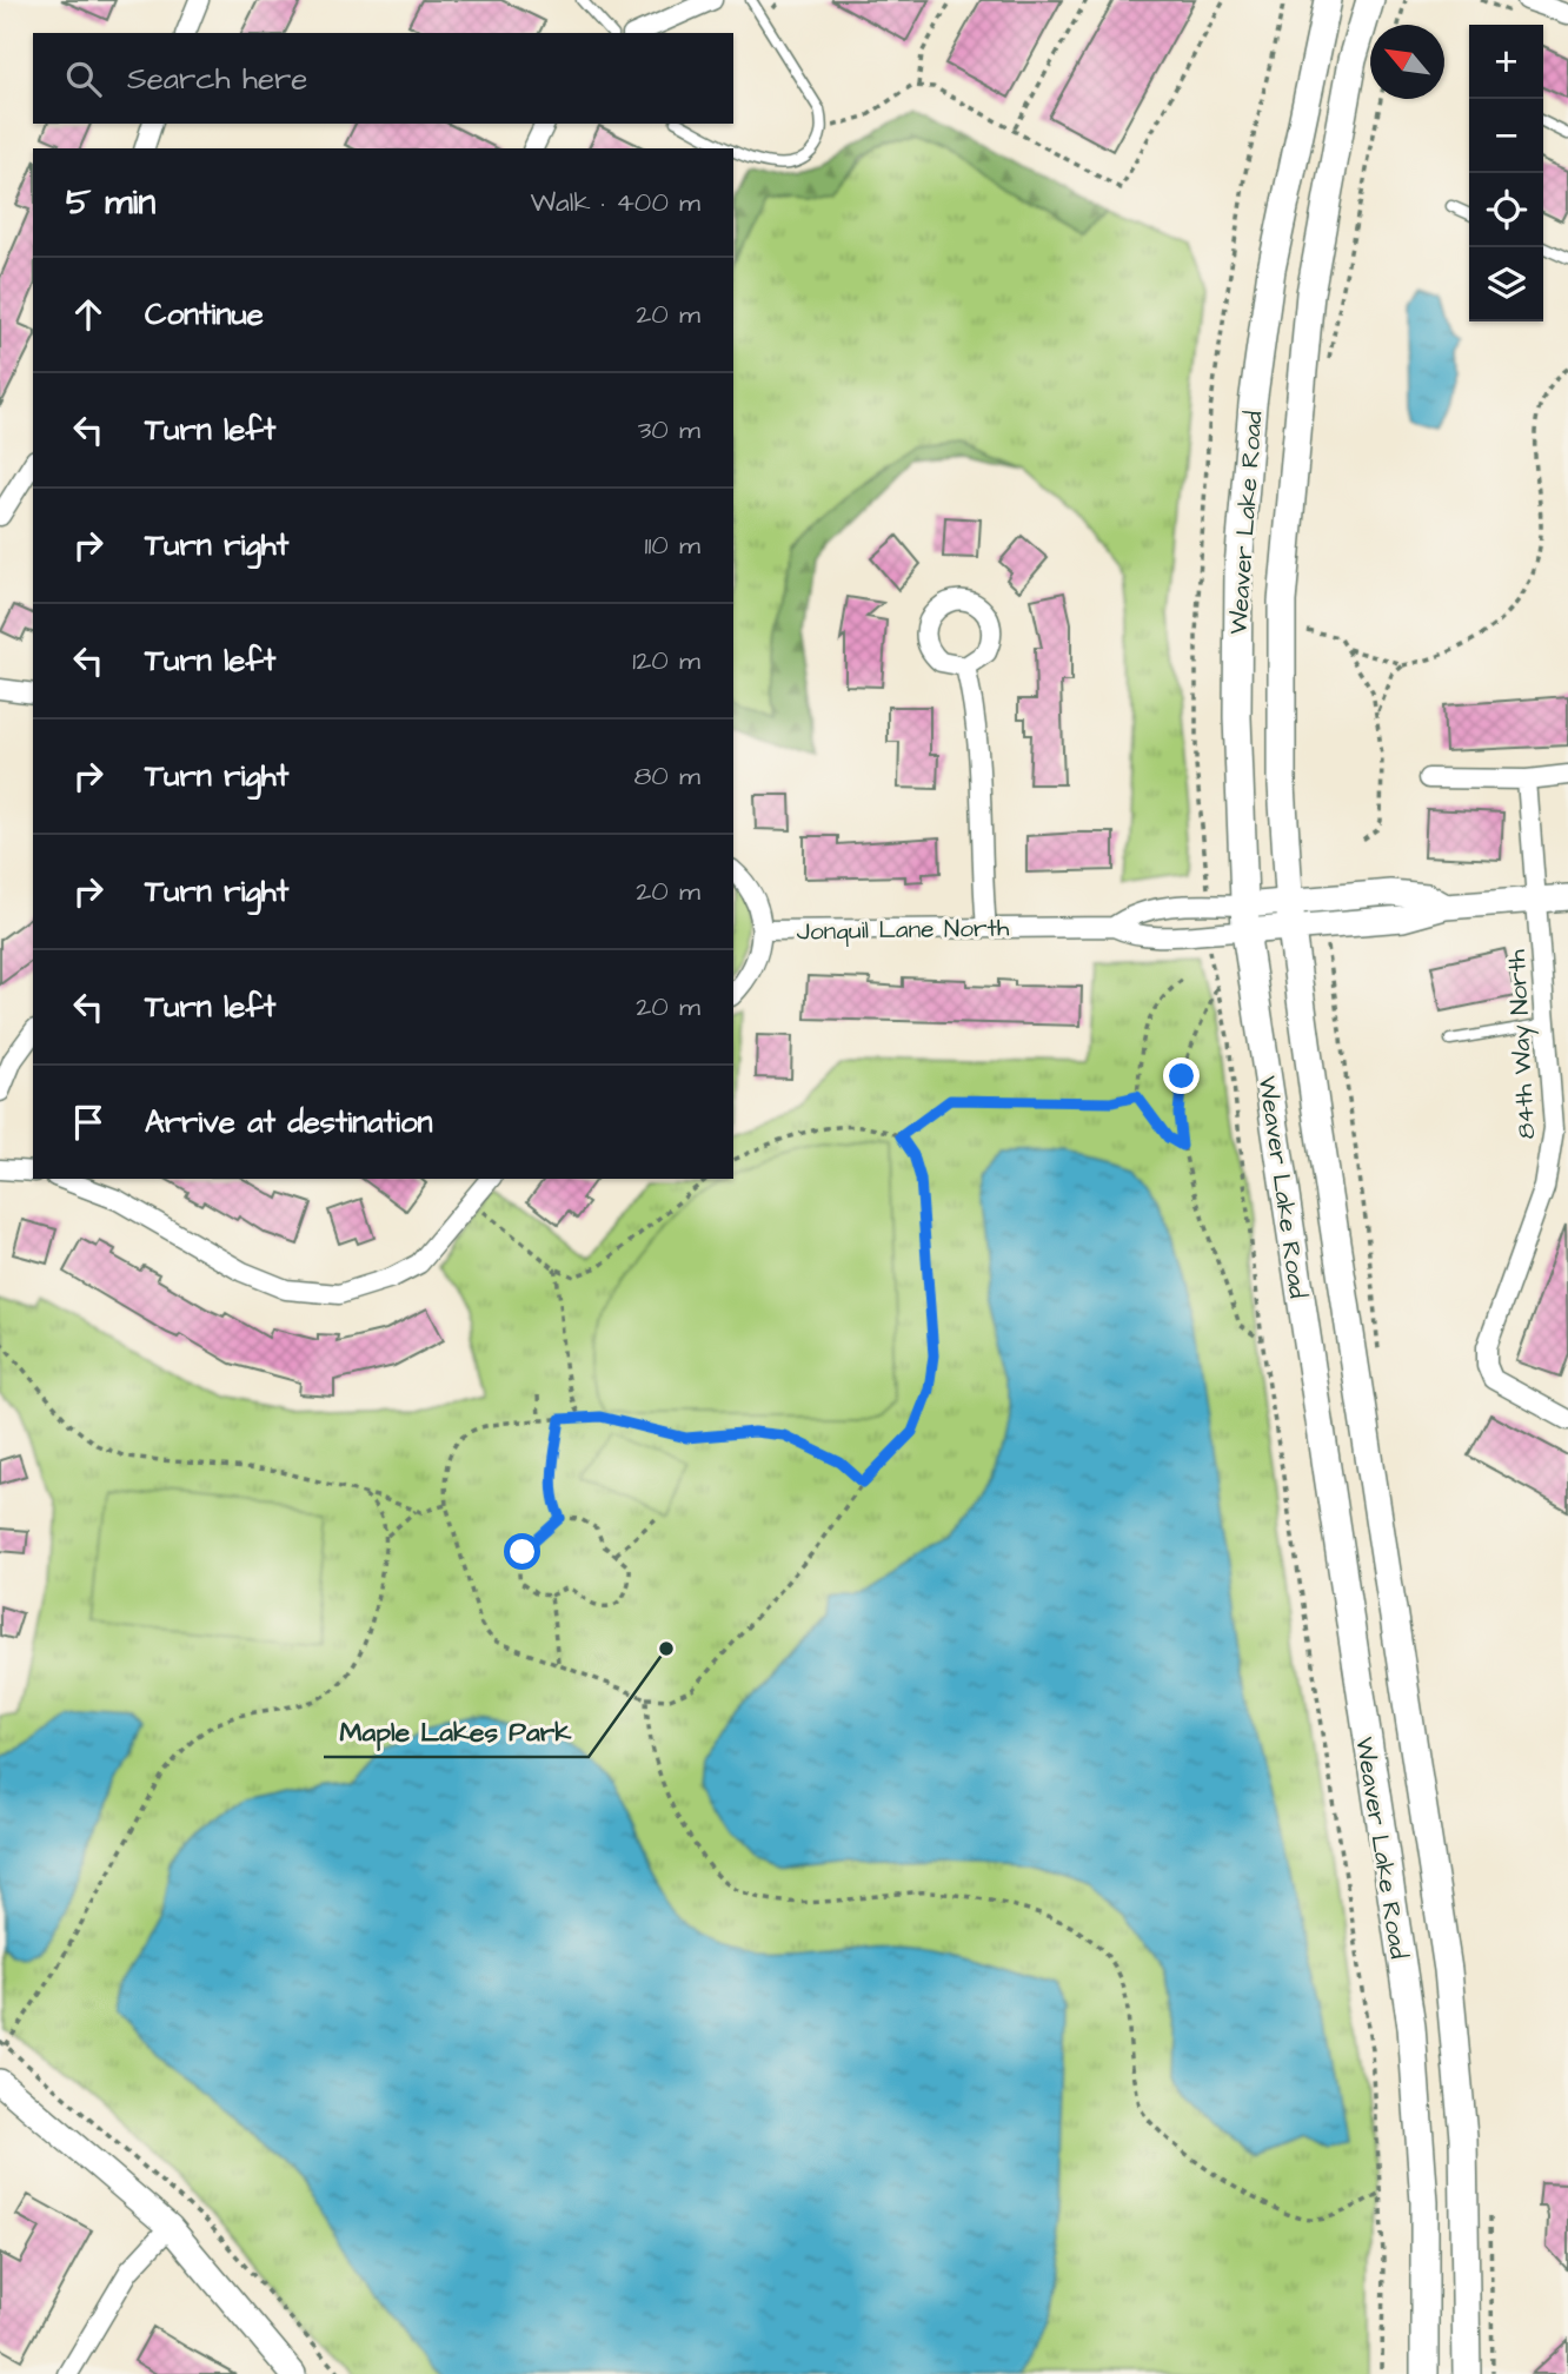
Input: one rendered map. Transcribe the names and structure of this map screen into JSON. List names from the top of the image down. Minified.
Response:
{"streets":{"main road":["Weaver Lake Road"],"street":["Jonquil Lane North","84th Way North"]},"crossings":[["Weaver Lake Road","Jonquil Lane North"],["Jonquil Lane North","84th Way North"]],"places":["Maple Lakes Park"],"north":"top left","page":{"map_buttons":["+","−"],"search":"Search here","heading":["5 min","Walk · 400 m"],"list":[["Continue","20 m"],["Turn left","30 m"],["Turn right","110 m"],["Turn left","120 m"],["Turn right","80 m"],["Turn right","20 m"],["Turn left","20 m"],"Arrive at destination"]}}
